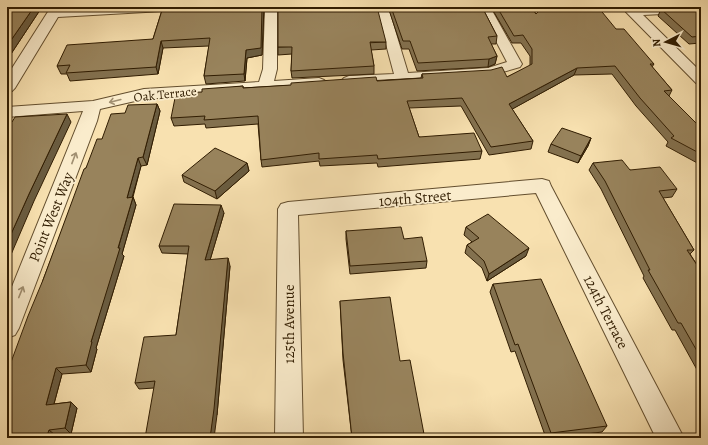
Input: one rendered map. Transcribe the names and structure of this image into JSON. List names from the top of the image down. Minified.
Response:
{"streets":{"street":["Oak Terrace","104th Street","Point West Way","124th Terrace","125th Avenue"]},"crossings":[["Oak Terrace","Point West Way"],["104th Street","124th Terrace"],["104th Street","125th Avenue"]],"one_way":["Point West Way"],"north":"left"}
